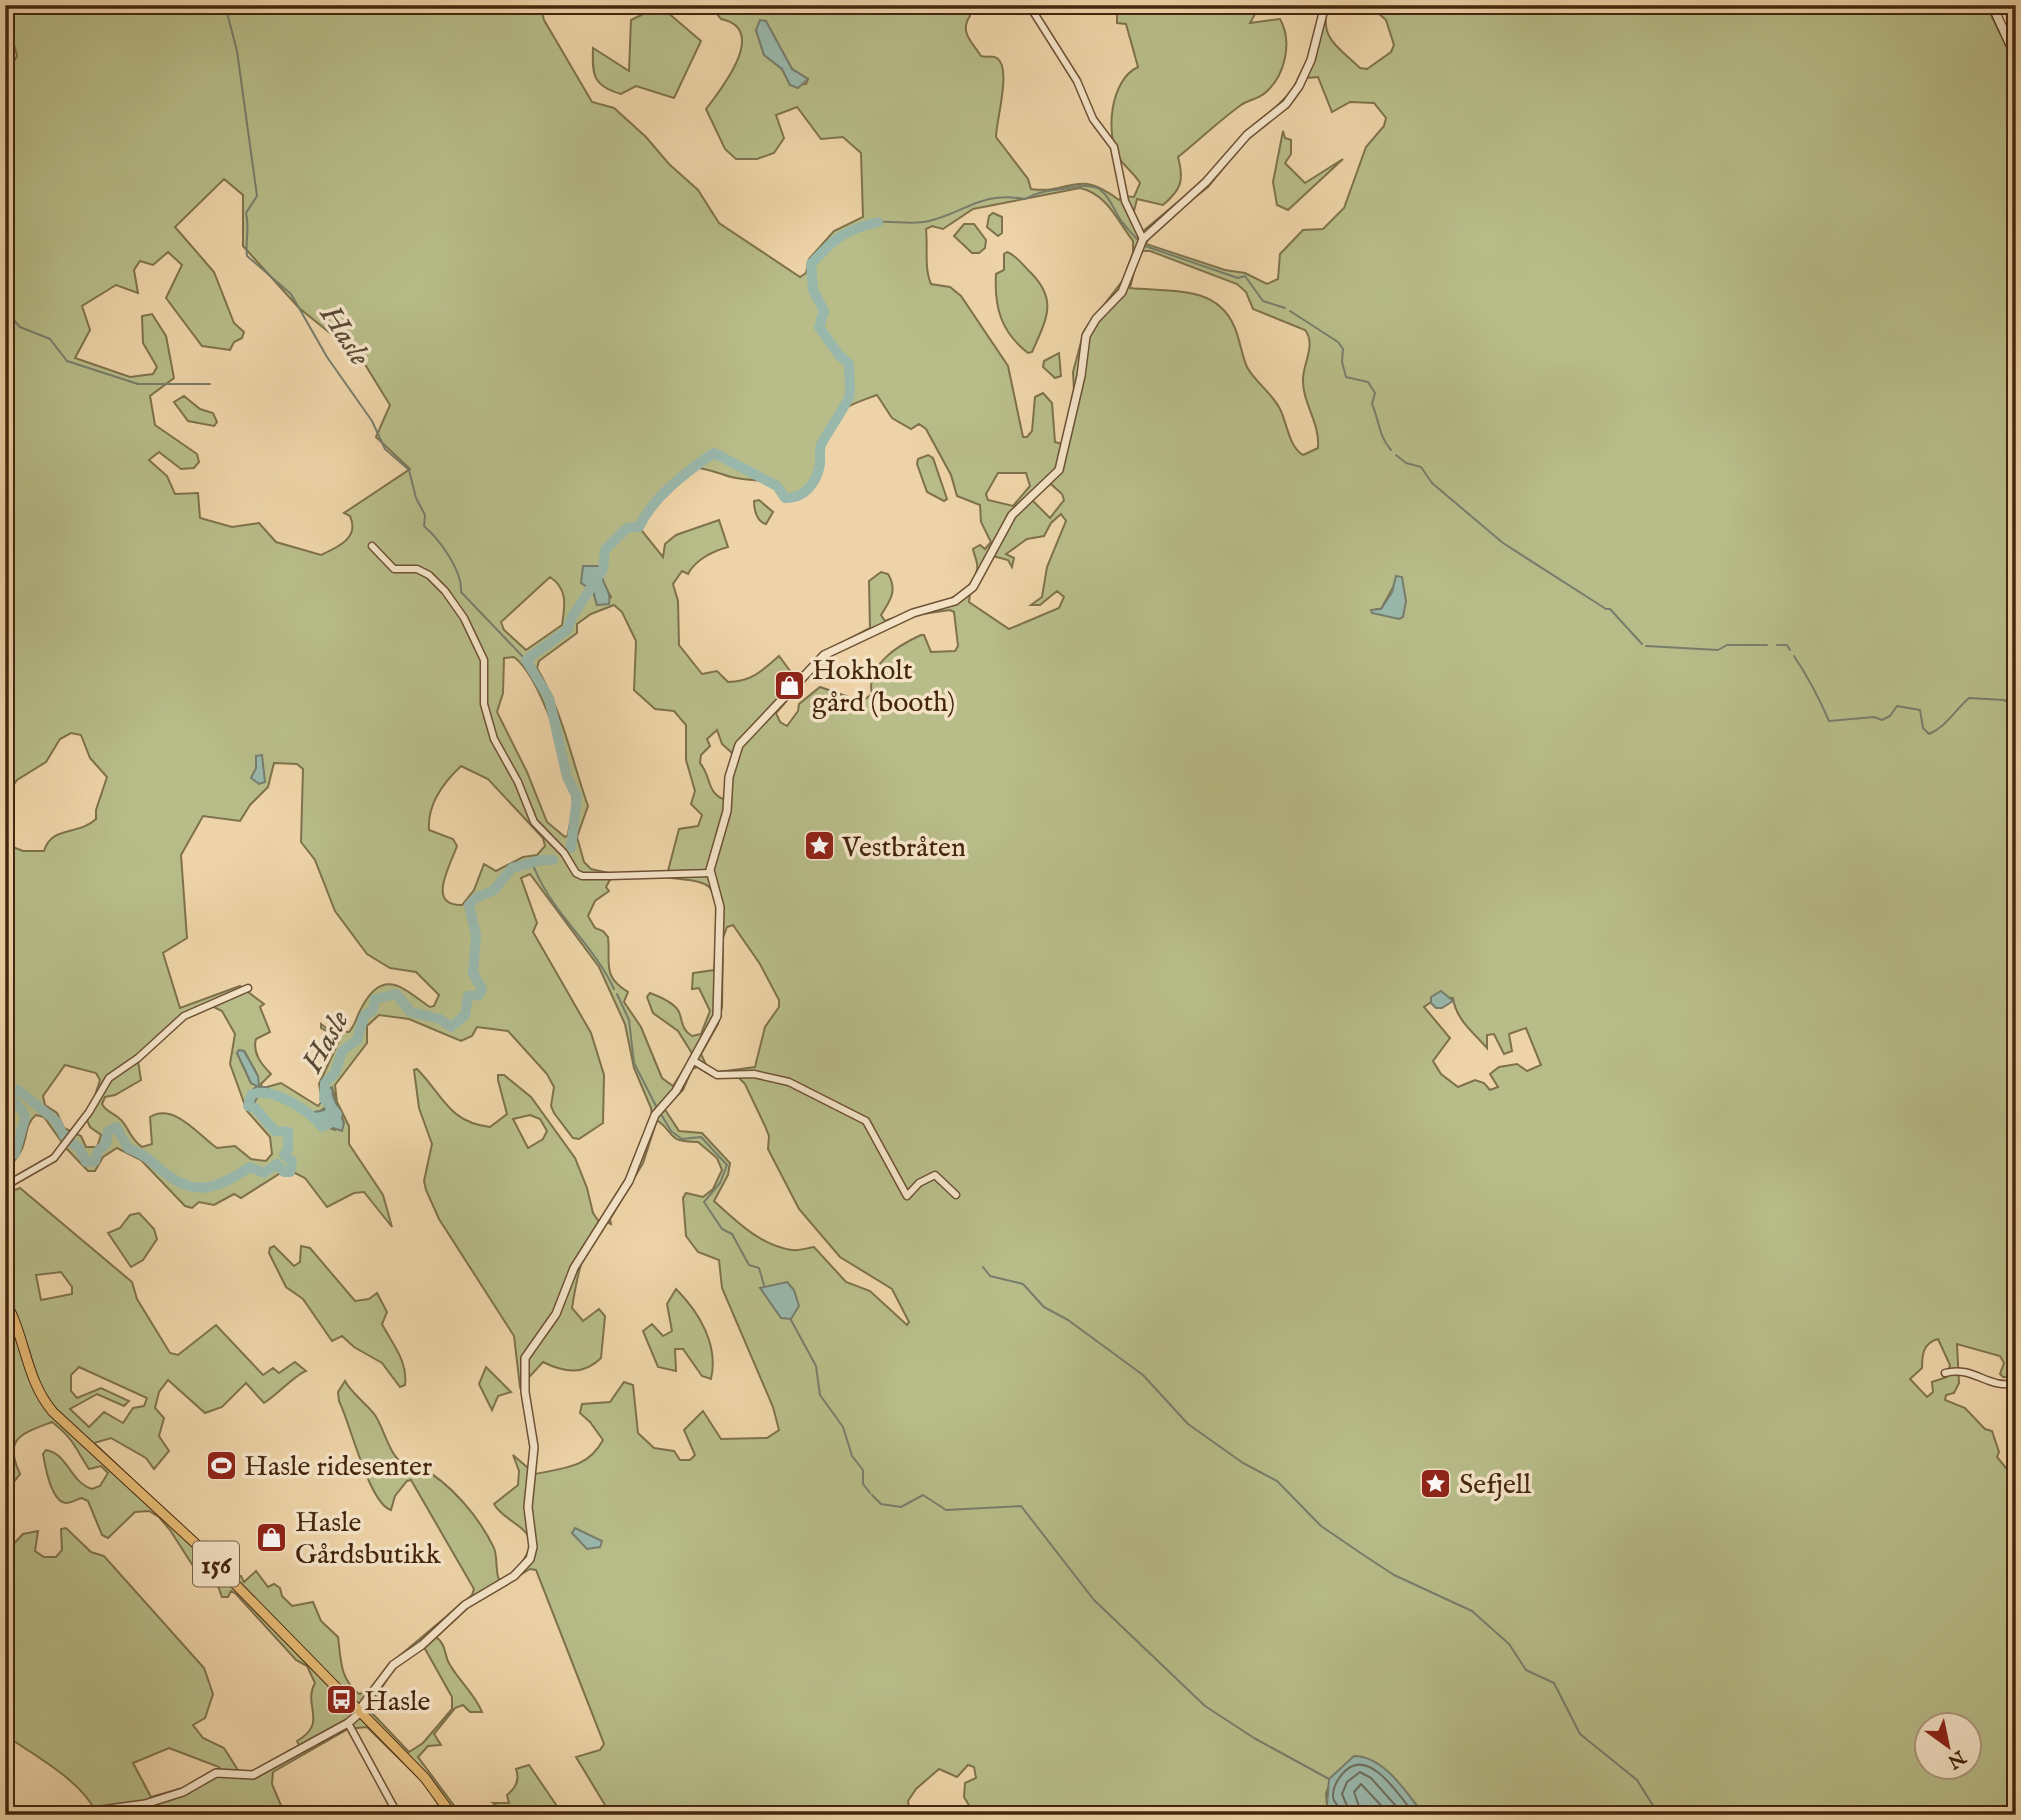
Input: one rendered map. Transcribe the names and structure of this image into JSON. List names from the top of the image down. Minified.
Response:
{"streets":{"main road":["156"]},"water":["Hasle"],"places":{"shop":["Hokholt gård (booth)","Hasle Gårdsbutikk"],"place":["Vestbråten","Sefjell"],"sports":["Hasle ridesenter"],"bus stop":["Hasle"]},"north":"bottom right"}
